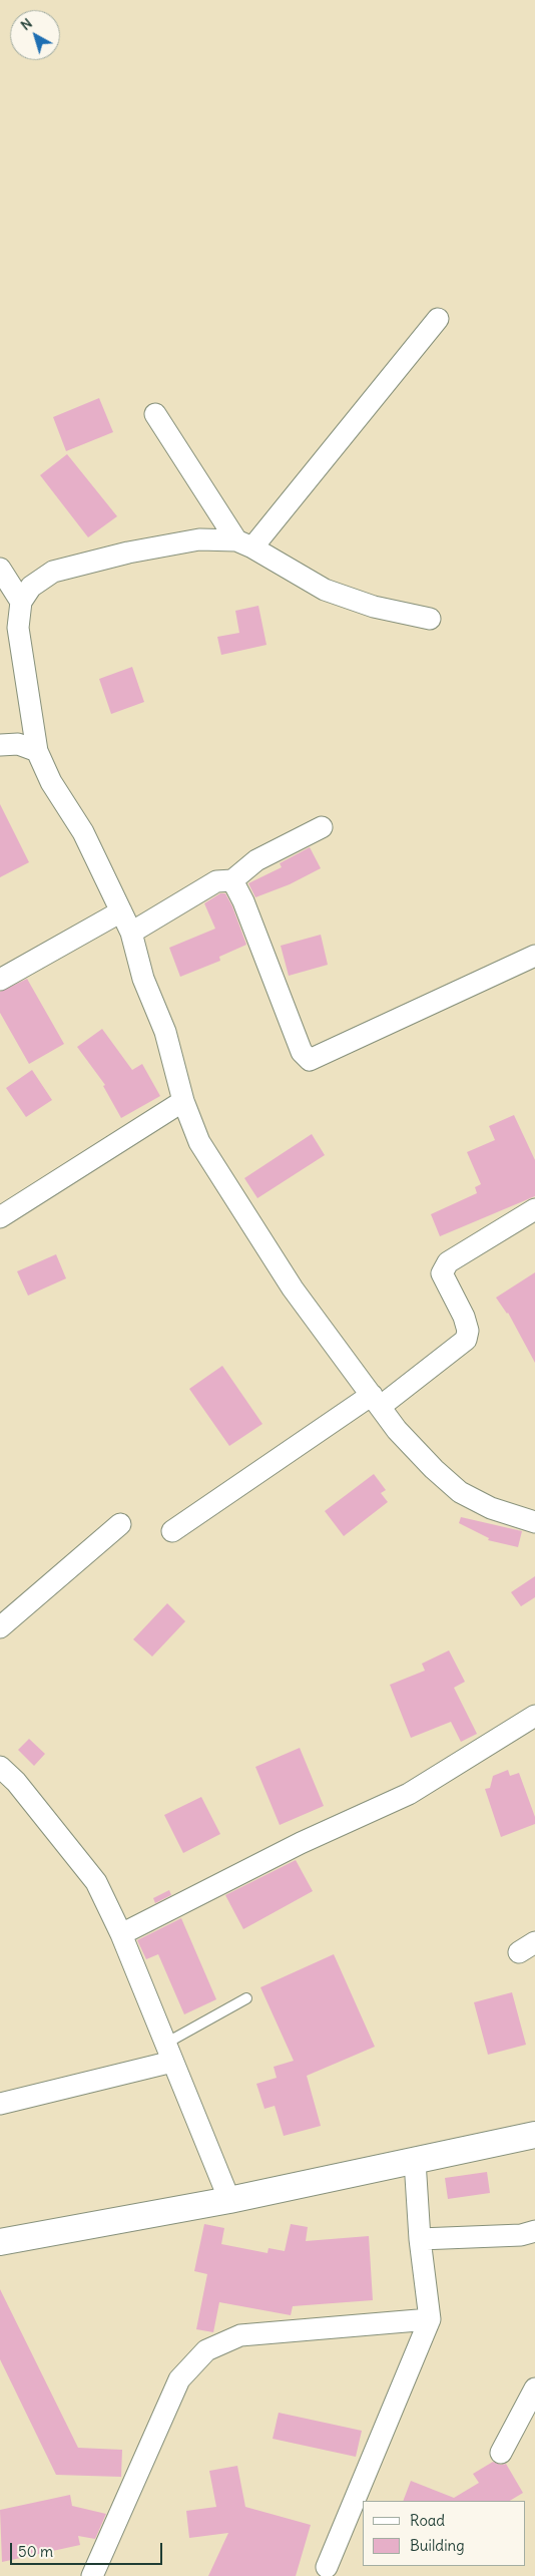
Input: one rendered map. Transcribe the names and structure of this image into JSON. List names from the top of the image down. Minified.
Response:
{"legend":["Road","Building"],"scale_bar":"50 m","north":"top left"}
